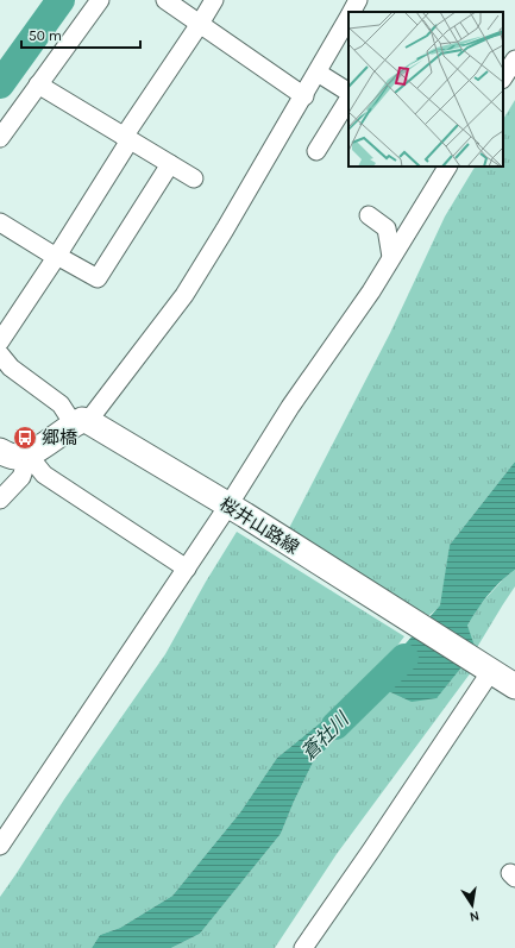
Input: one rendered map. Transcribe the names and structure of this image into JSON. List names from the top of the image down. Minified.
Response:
{"streets":{"main road":["桜井山路線"]},"water":["蒼社川"],"places":{"bus stop":["郷橋"]},"scale_bar":"50 m","north":"bottom"}
